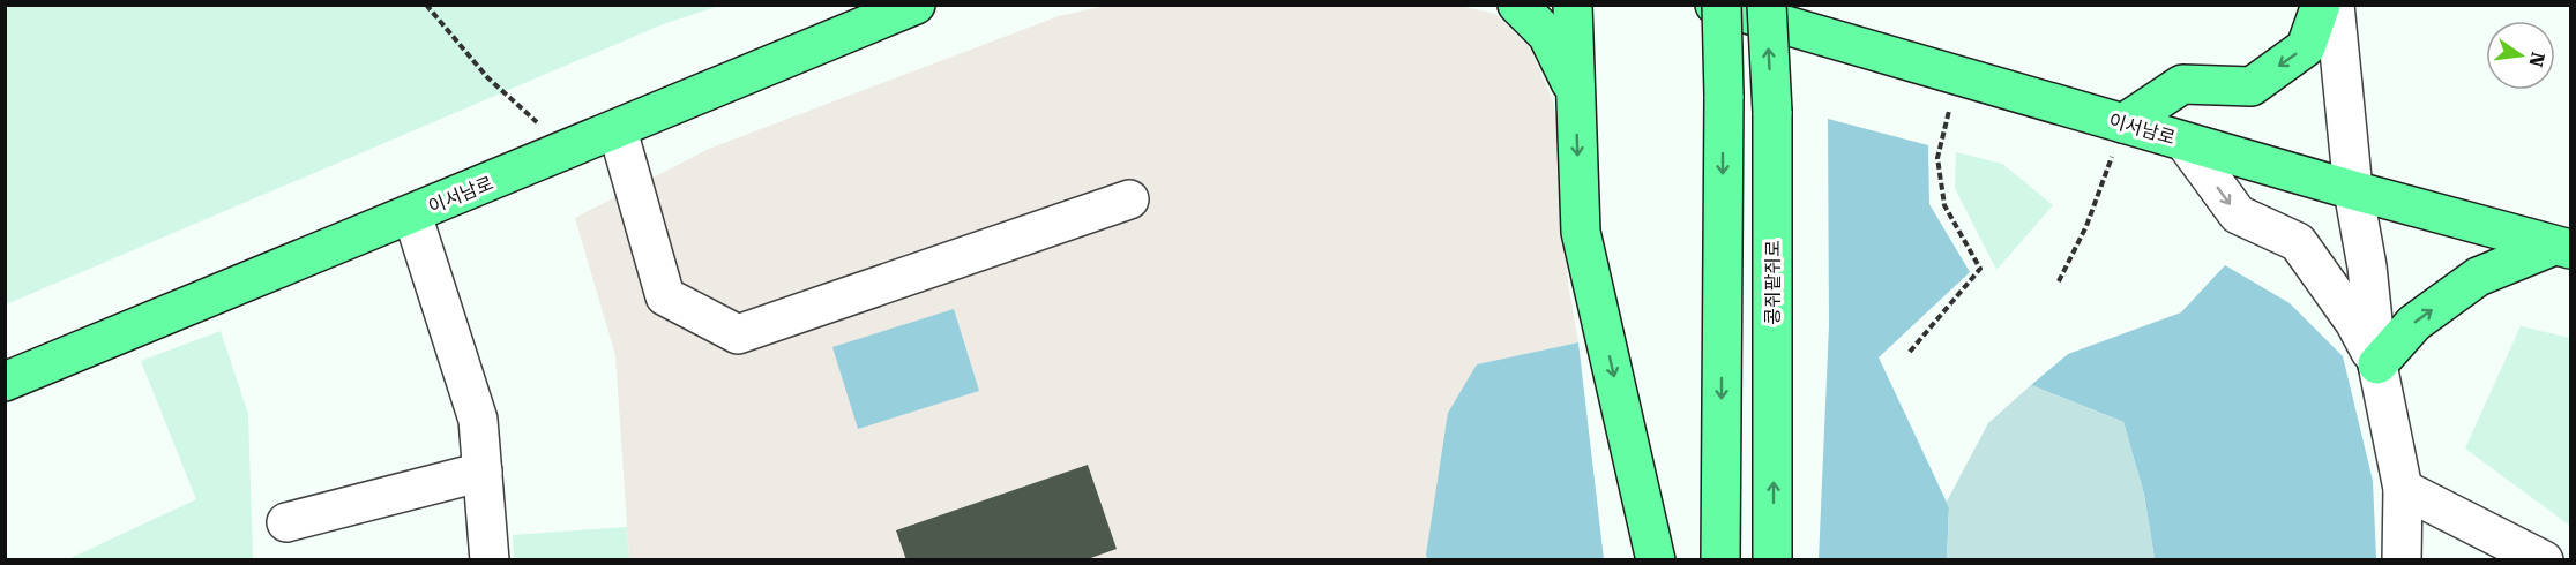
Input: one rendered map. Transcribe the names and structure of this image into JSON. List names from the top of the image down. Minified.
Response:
{"streets":{"main road":["이서남로","콩쥐팥쥐로"]},"north":"right"}
